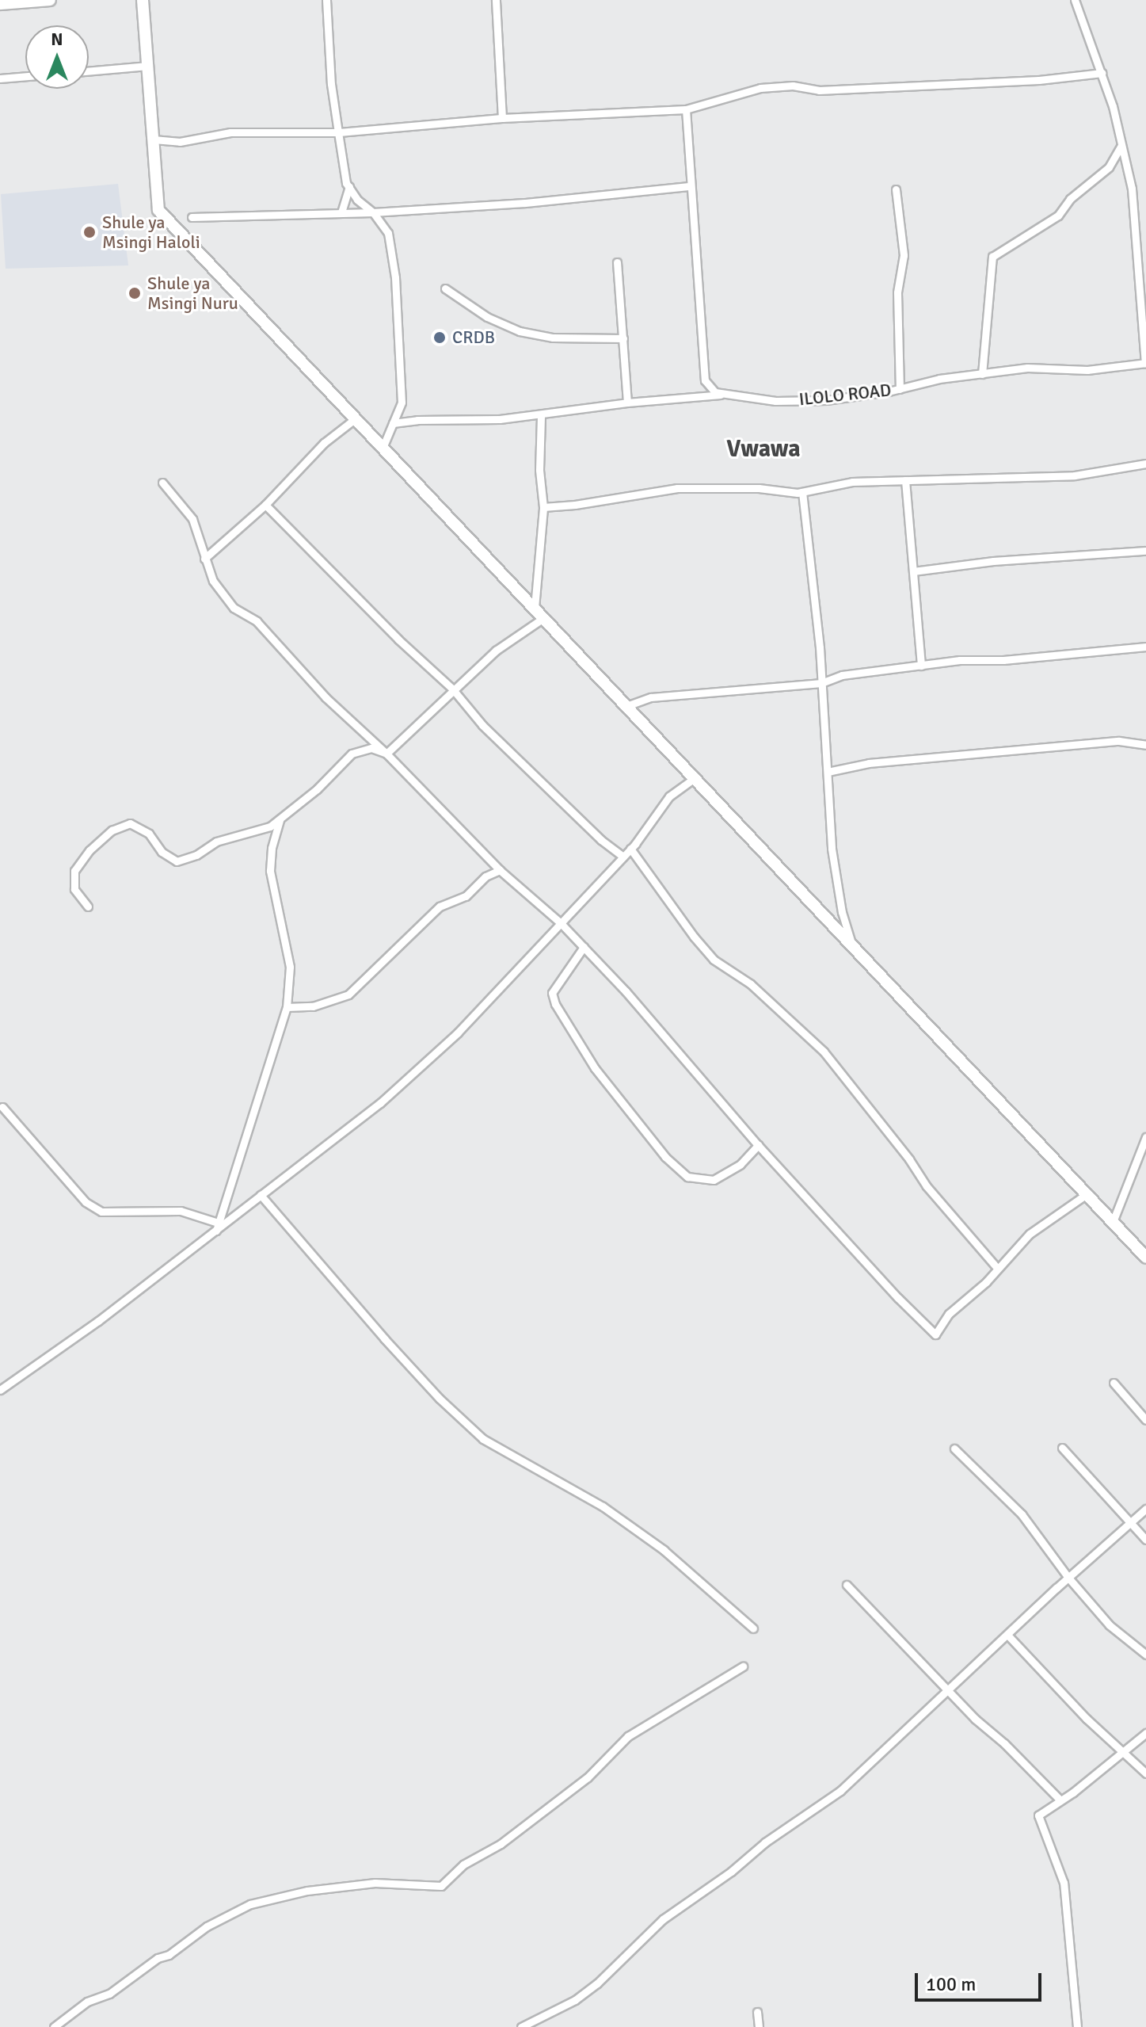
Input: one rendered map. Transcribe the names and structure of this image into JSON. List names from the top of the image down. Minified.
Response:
{"streets":{"street":["ILOLO ROAD"]},"districts":["Vwawa"],"places":["Shule ya Msingi Haloli","Shule ya Msingi Nuru","CRDB"],"scale_bar":"100 m","north":"top"}
